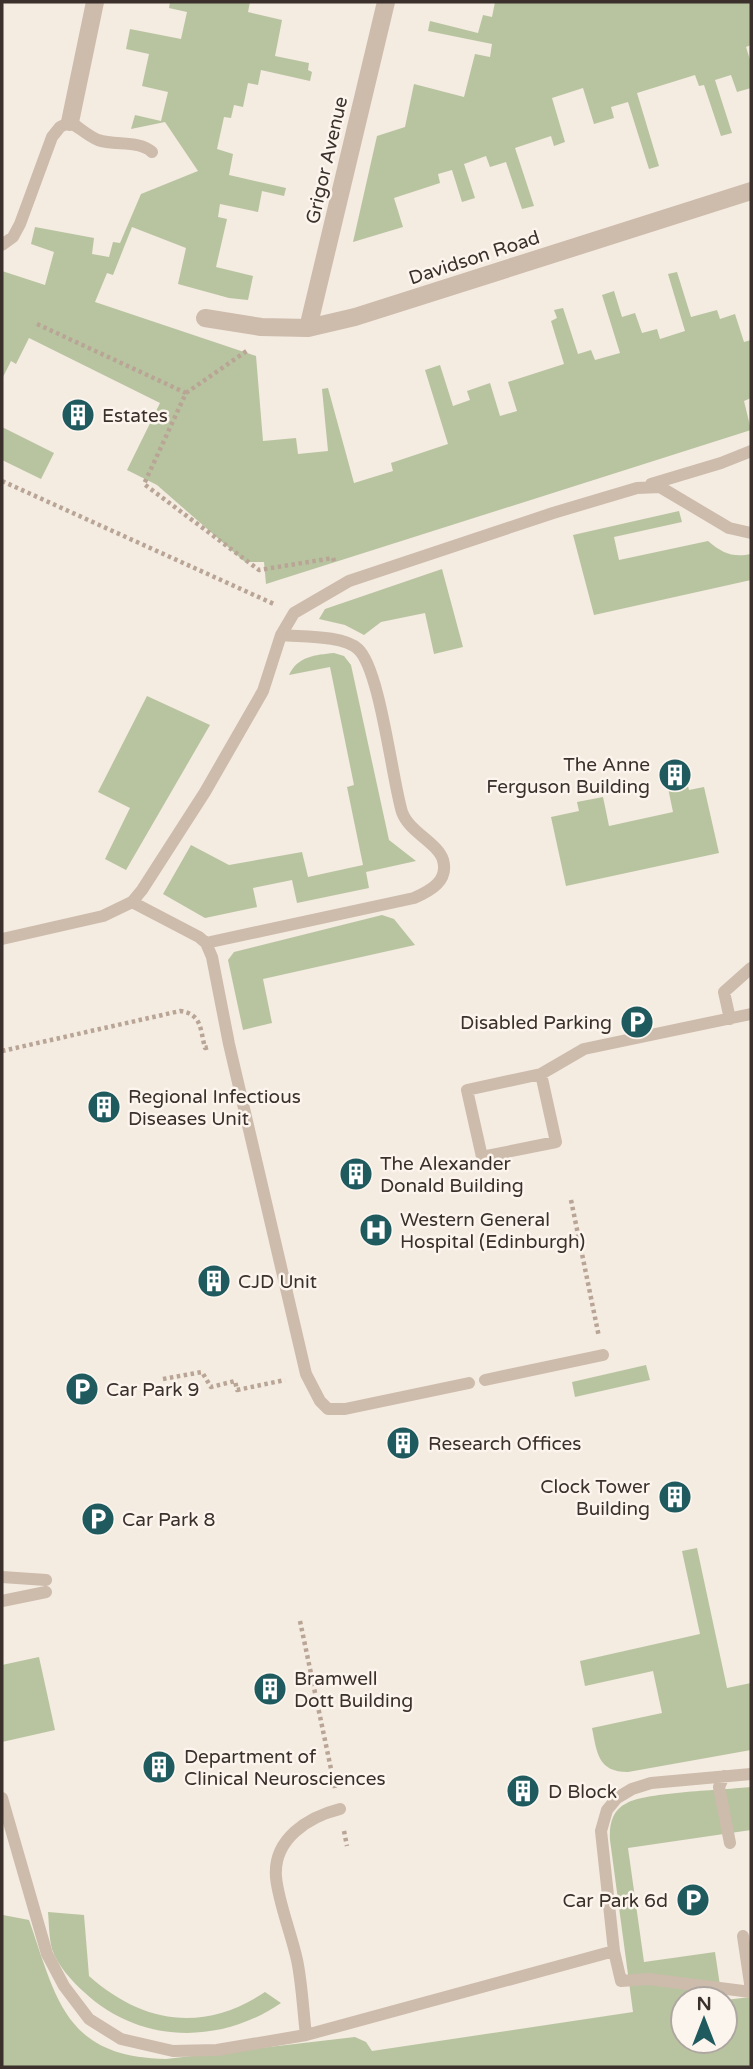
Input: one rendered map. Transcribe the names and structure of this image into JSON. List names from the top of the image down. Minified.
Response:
{"streets":{"street":["Grigor Avenue","Davidson Road"]},"crossings":[["Grigor Avenue","Davidson Road"]],"places":{"building":["Estates","The Anne Ferguson Building","Regional Infectious Diseases Unit","The Alexander Donald Building","CJD Unit","Research Offices","Clock Tower Building","Bramwell Dott Building","Department of Clinical Neurosciences","D Block"],"parking":["Disabled Parking","Car Park 9","Car Park 8","Car Park 6d"],"hospital":["Western General Hospital (Edinburgh)"]},"north":"top"}
